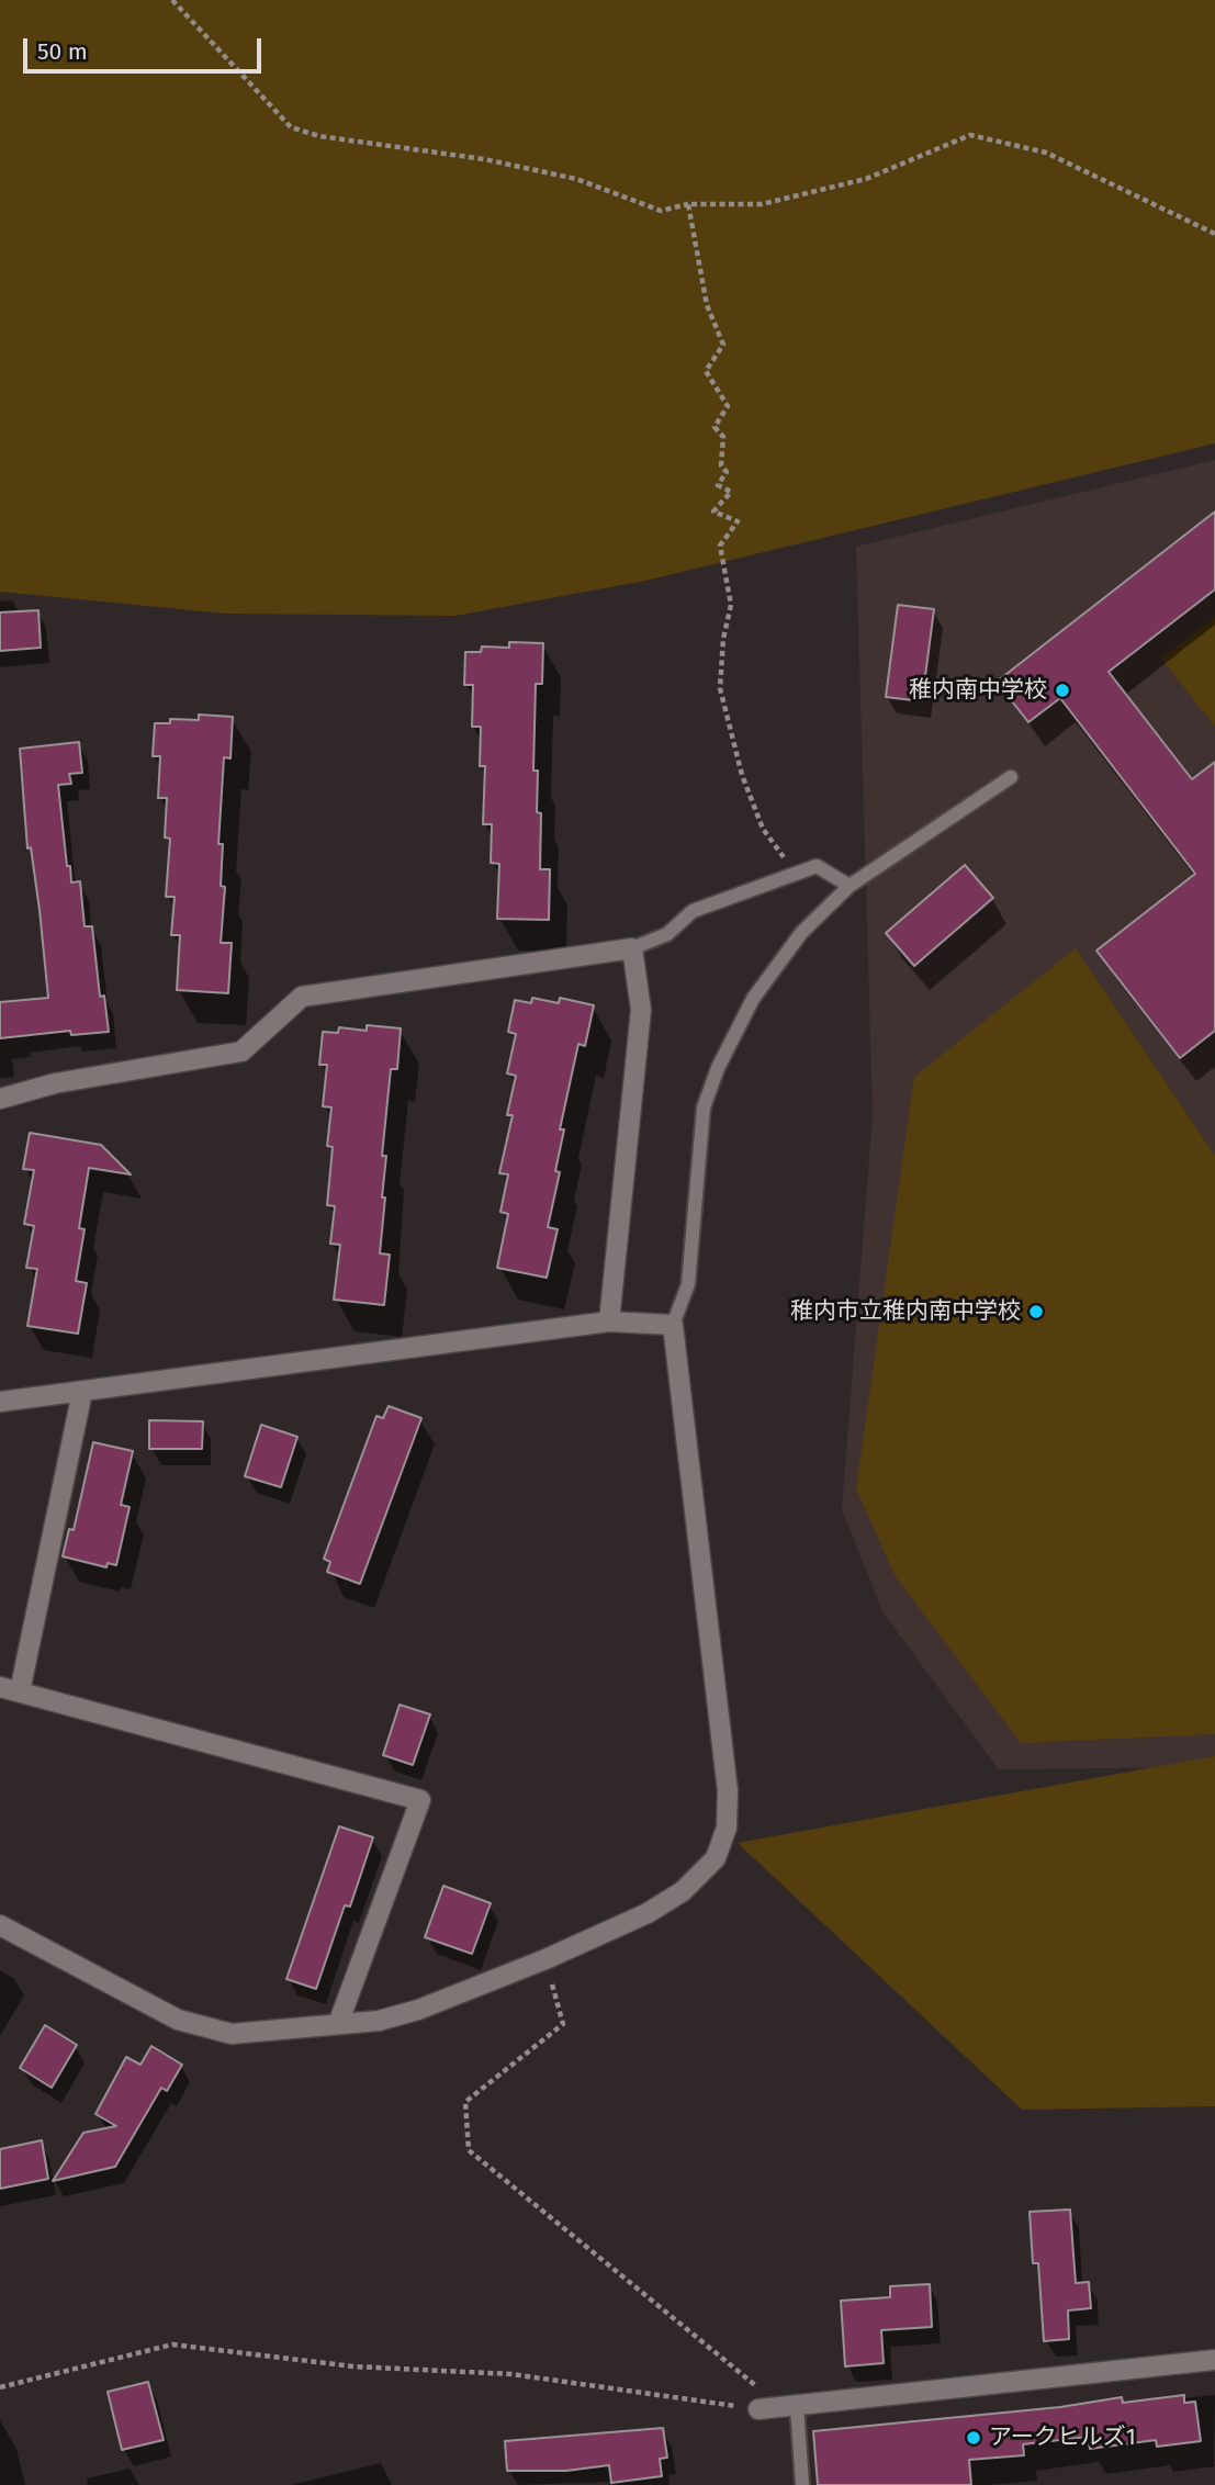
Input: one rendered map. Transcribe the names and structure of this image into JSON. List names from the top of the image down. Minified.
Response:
{"places":["稚内南中学校","稚内市立稚内南中学校","アークヒルズ1"],"scale_bar":"50 m"}
